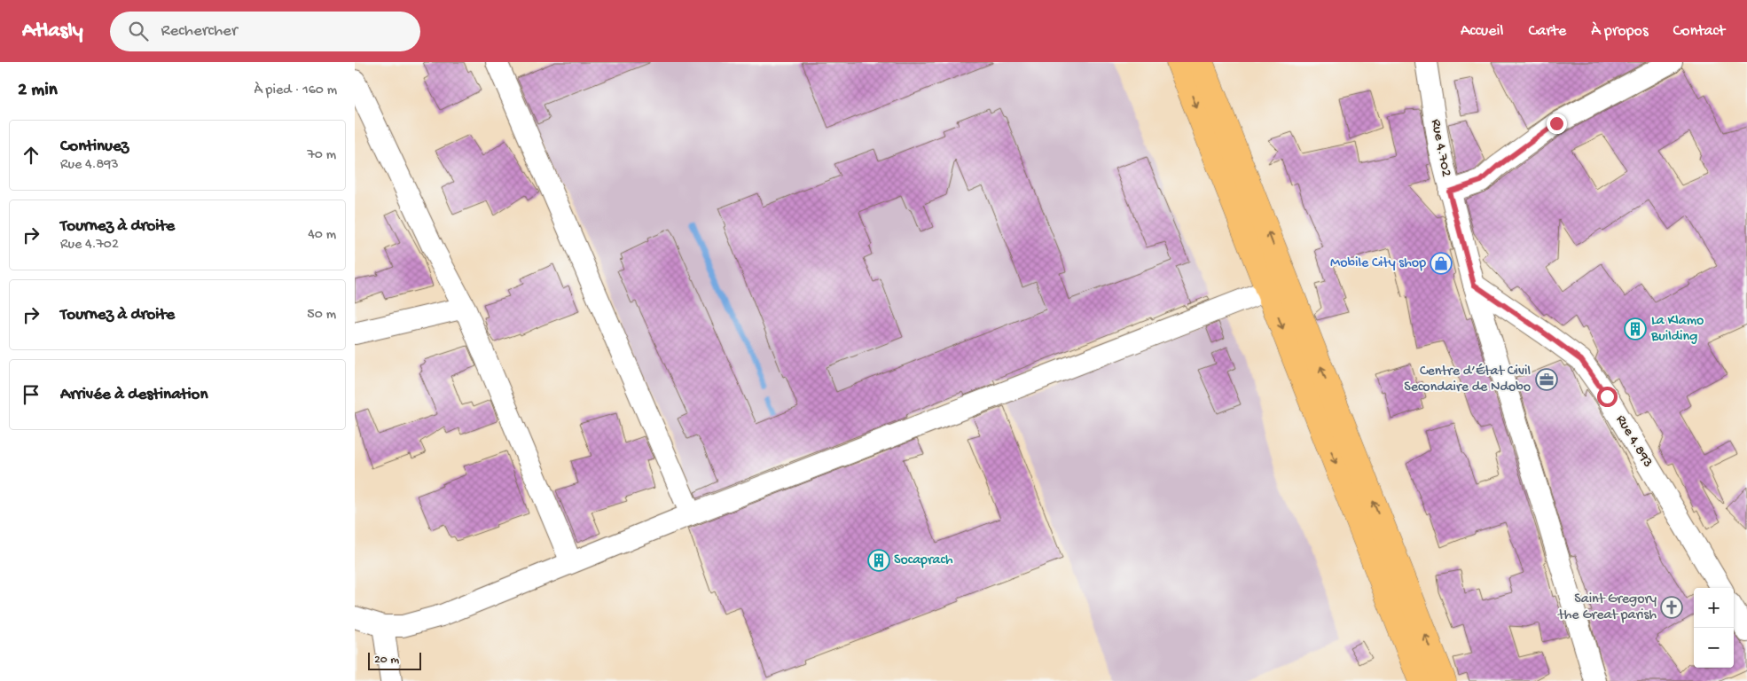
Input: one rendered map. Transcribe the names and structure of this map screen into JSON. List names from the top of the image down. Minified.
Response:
{"streets":{"street":["Rue 4.702","Rue 4.893"]},"crossings":[["Rue 4.702","Rue 4.893"]],"places":{"shop":["Mobile City shop"],"building":["La Klamo Building","Socaprach"],"office":["Centre d’État Civil Secondaire de Ndobo"],"church":["Saint Gregory the Great parish"]},"scale_bar":"20 m","page":{"header":"Atlasly","search":"Rechercher","nav":["Accueil","Carte","À propos","Contact"],"heading":["2 min","À pied · 160 m"],"list":[["Continuez","Rue 4.893","70 m"],["Tournez à droite","Rue 4.702","40 m"],["Tournez à droite","50 m"],"Arrivée à destination"],"map_buttons":["+","−"],"scale":"20 m"}}
